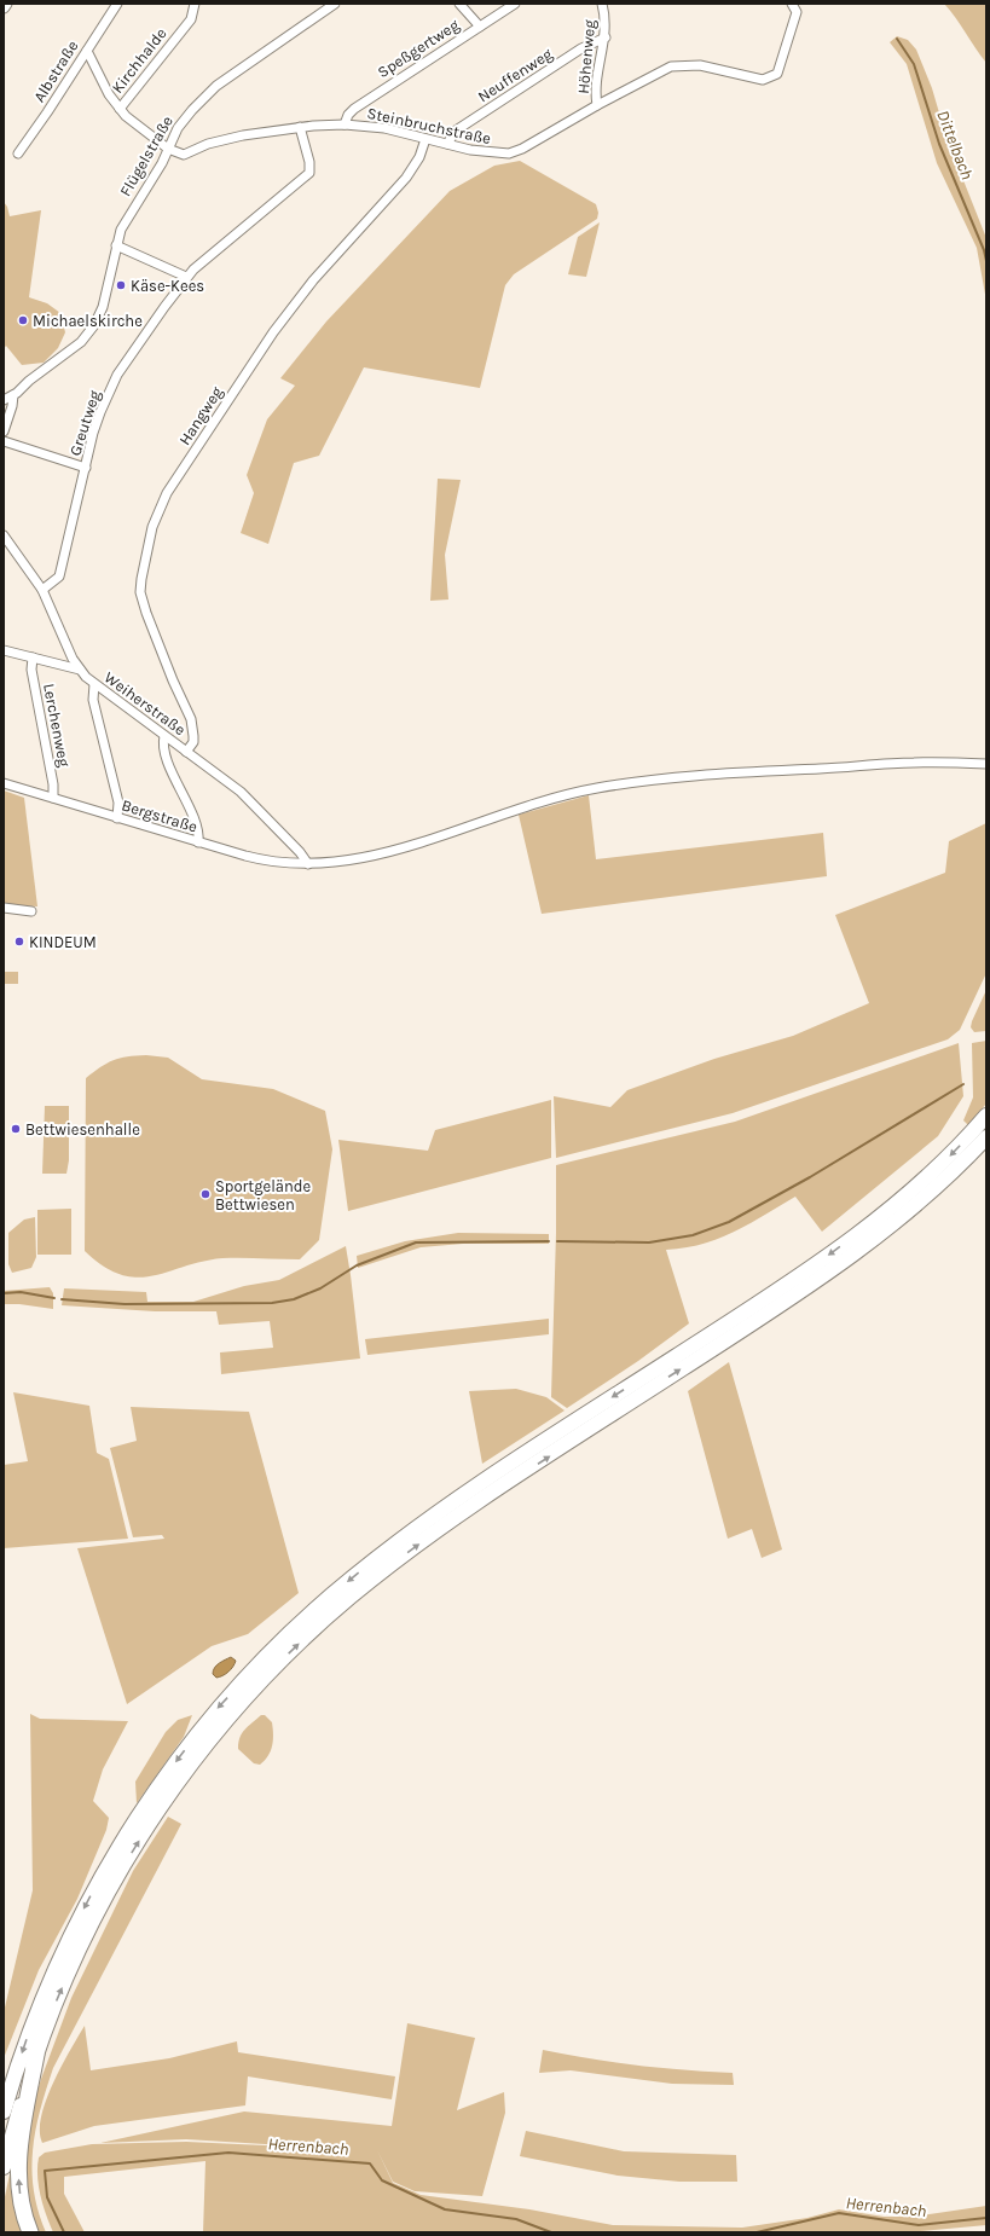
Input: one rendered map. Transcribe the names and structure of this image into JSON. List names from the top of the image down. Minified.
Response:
{"streets":{"street":["Speßgertweg","Höhenweg","Kirchhalde","Albstraße","Neuffenweg","Steinbruchstraße","Flügelstraße","Hangweg","Greutweg","Weiherstraße","Lerchenweg","Bergstraße"]},"crossings":[["Speßgertweg","Steinbruchstraße"],["Höhenweg","Neuffenweg"],["Höhenweg","Steinbruchstraße"],["Kirchhalde","Albstraße"],["Kirchhalde","Steinbruchstraße"],["Kirchhalde","Flügelstraße"],["Neuffenweg","Steinbruchstraße"],["Steinbruchstraße","Flügelstraße"],["Steinbruchstraße","Hangweg"],["Steinbruchstraße","Greutweg"],["Hangweg","Weiherstraße"],["Greutweg","Weiherstraße"],["Weiherstraße","Bergstraße"],["Lerchenweg","Bergstraße"]],"water":["Dittelbach","Herrenbach"],"places":["Käse-Kees","Michaelskirche","KINDEUM","Bettwiesenhalle","Sportgelände Bettwiesen"]}
